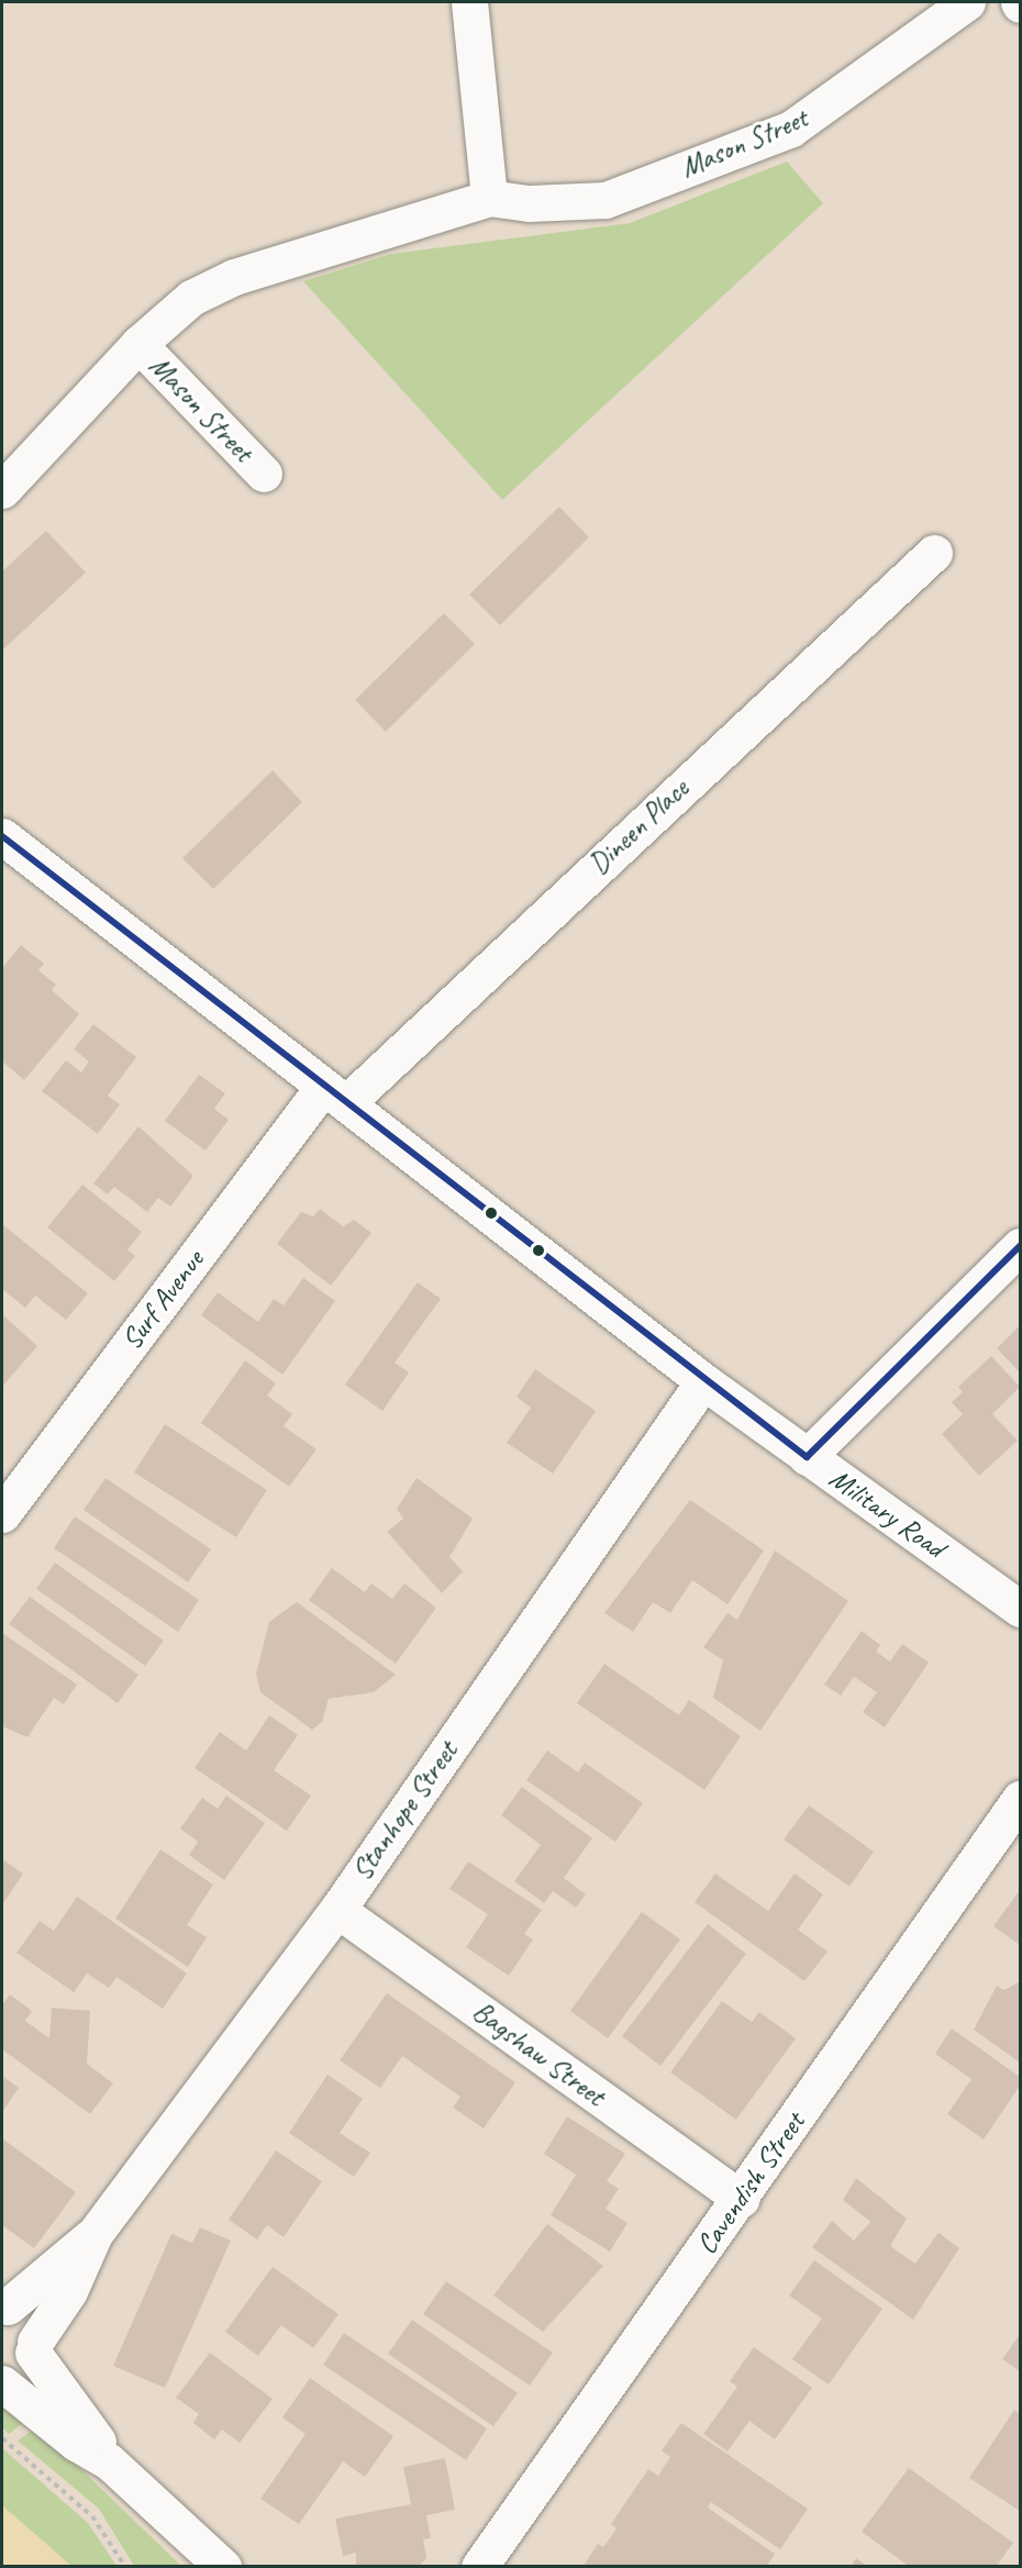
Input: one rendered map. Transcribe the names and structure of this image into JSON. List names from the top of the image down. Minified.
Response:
{"streets":{"street":["Mason Street","Dineen Place","Surf Avenue","Military Road","Stanhope Street","Bagshaw Street","Cavendish Street"]},"crossings":[["Dineen Place","Surf Avenue"],["Dineen Place","Military Road"],["Surf Avenue","Military Road"],["Military Road","Stanhope Street"],["Stanhope Street","Bagshaw Street"],["Bagshaw Street","Cavendish Street"]]}
